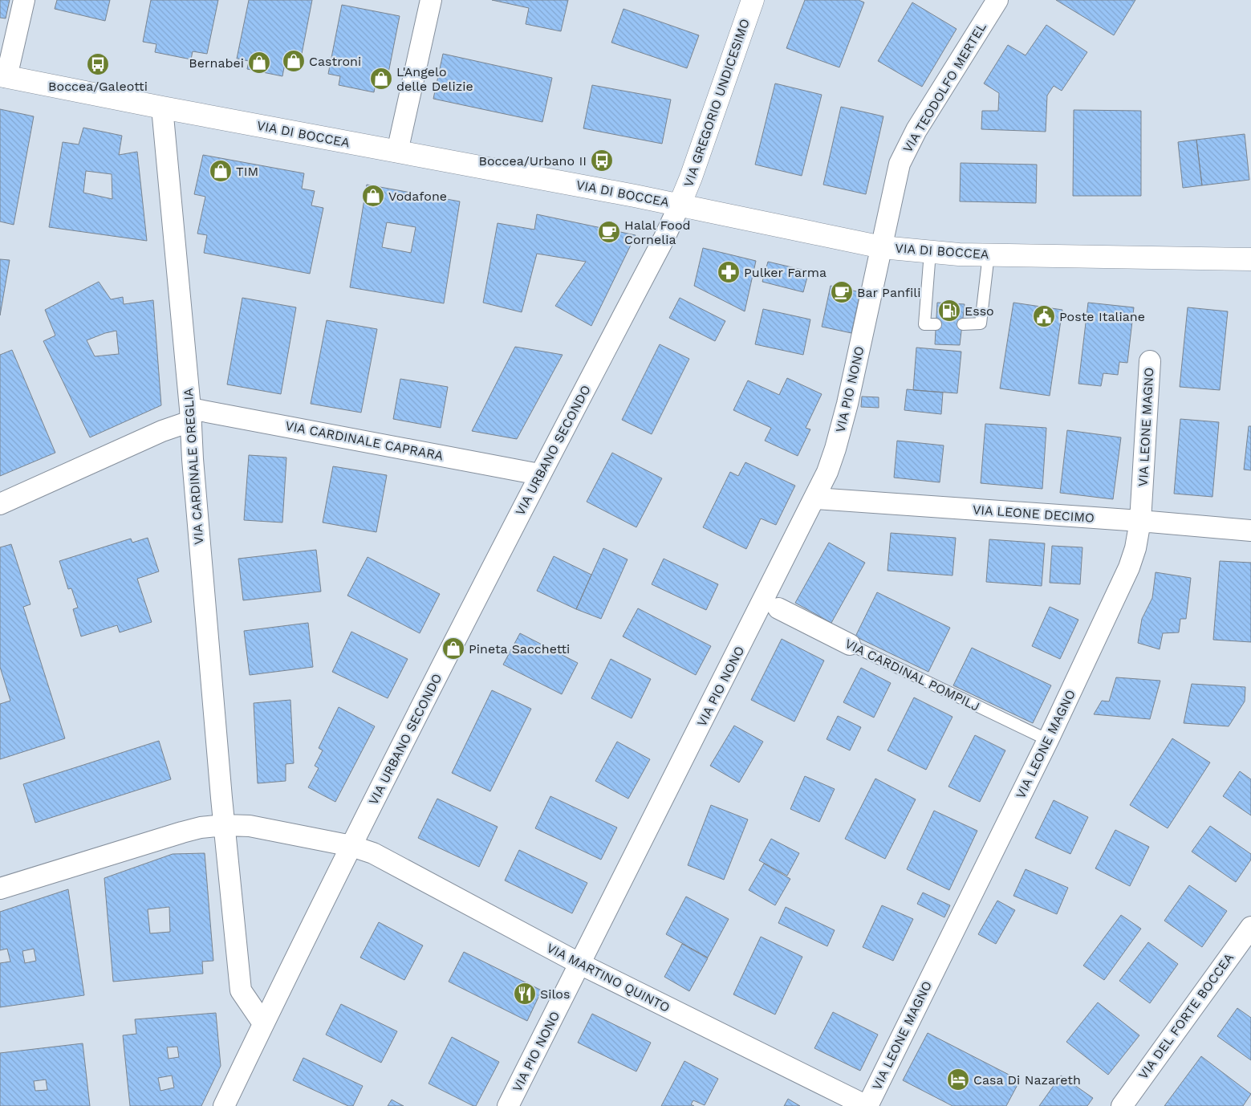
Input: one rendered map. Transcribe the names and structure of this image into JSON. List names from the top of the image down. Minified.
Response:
{"streets":{"main road":["VIA GREGORIO UNDICESIMO","VIA DI BOCCEA"],"street":["VIA TEODOLFO MERTEL","VIA PIO NONO","VIA LEONE MAGNO","VIA CARDINALE CAPRARA","VIA URBANO SECONDO","VIA CARDINALE OREGLIA","VIA LEONE DECIMO","VIA CARDINAL POMPILJ","VIA MARTINO QUINTO","VIA DEL FORTE BOCCEA"]},"crossings":[["VIA TEODOLFO MERTEL","VIA DI BOCCEA"],["VIA TEODOLFO MERTEL","VIA PIO NONO"],["VIA GREGORIO UNDICESIMO","VIA DI BOCCEA"],["VIA GREGORIO UNDICESIMO","VIA URBANO SECONDO"],["VIA DI BOCCEA","VIA PIO NONO"],["VIA DI BOCCEA","VIA URBANO SECONDO"],["VIA DI BOCCEA","VIA CARDINALE OREGLIA"],["VIA PIO NONO","VIA LEONE DECIMO"],["VIA PIO NONO","VIA MARTINO QUINTO"],["VIA LEONE MAGNO","VIA LEONE DECIMO"],["VIA LEONE MAGNO","VIA CARDINAL POMPILJ"],["VIA LEONE MAGNO","VIA MARTINO QUINTO"],["VIA CARDINALE CAPRARA","VIA URBANO SECONDO"],["VIA CARDINALE CAPRARA","VIA CARDINALE OREGLIA"],["VIA URBANO SECONDO","VIA CARDINALE OREGLIA"],["VIA URBANO SECONDO","VIA MARTINO QUINTO"],["VIA CARDINALE OREGLIA","VIA MARTINO QUINTO"]],"places":{"shop":["Castroni","Bernabei","L'Angelo delle Delizie","TIM","Vodafone","Pineta Sacchetti"],"bus stop":["Boccea/Galeotti","Boccea/Urbano II"],"cafe":["Halal Food Cornelia","Bar Panfili"],"pharmacy":["Pulker Farma"],"fuel station":["Esso"],"public building":["Poste Italiane"],"restaurant":["Silos"],"hotel":["Casa Di Nazareth"]}}
